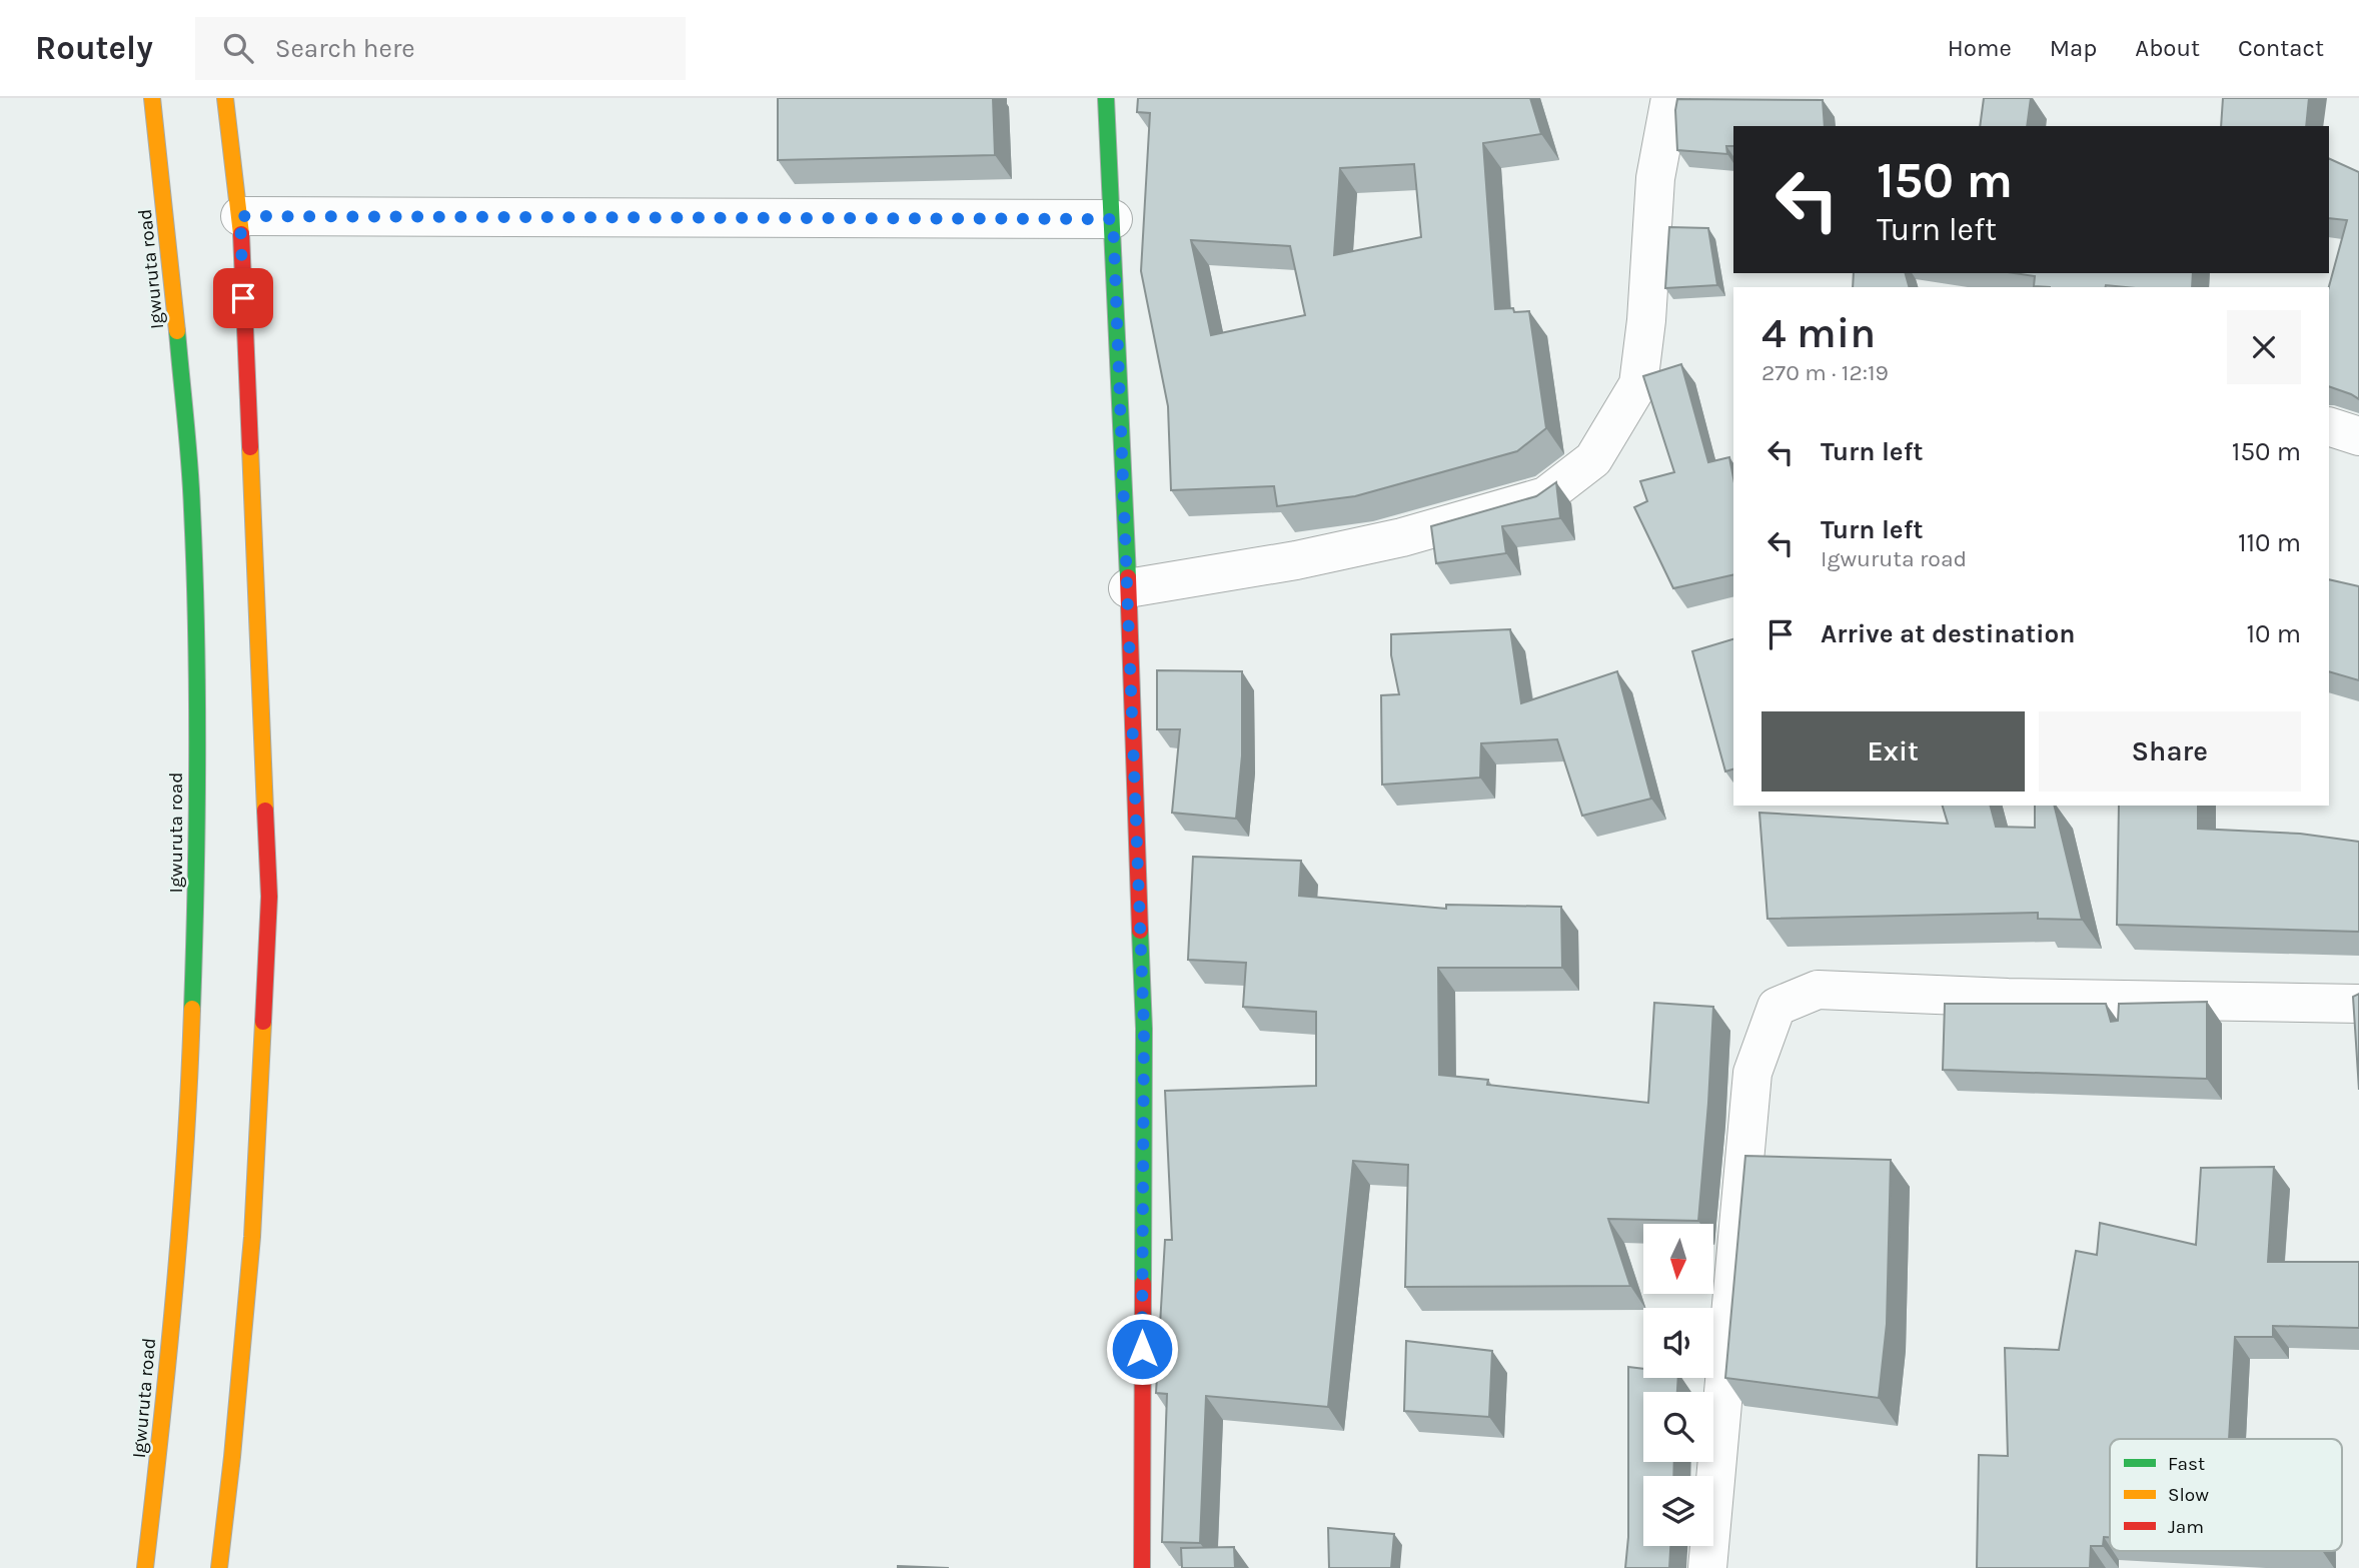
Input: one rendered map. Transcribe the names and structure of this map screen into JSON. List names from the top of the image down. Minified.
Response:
{"streets":{"main road":["Igwuruta road"]},"legend":["Fast","Slow","Jam"],"north":"bottom","page":{"header":"Routely","search":"Search here","nav":["Home","Map","About","Contact"],"turn":["150 m","Turn left"],"heading":["4 min","270 m · 12:19"],"list":[{"name":"Turn left","value":"150 m"},{"name":"Turn left","note":"Igwuruta road","value":"110 m"},{"name":"Arrive at destination","value":"10 m"}],"buttons":["Exit","Share"]}}
